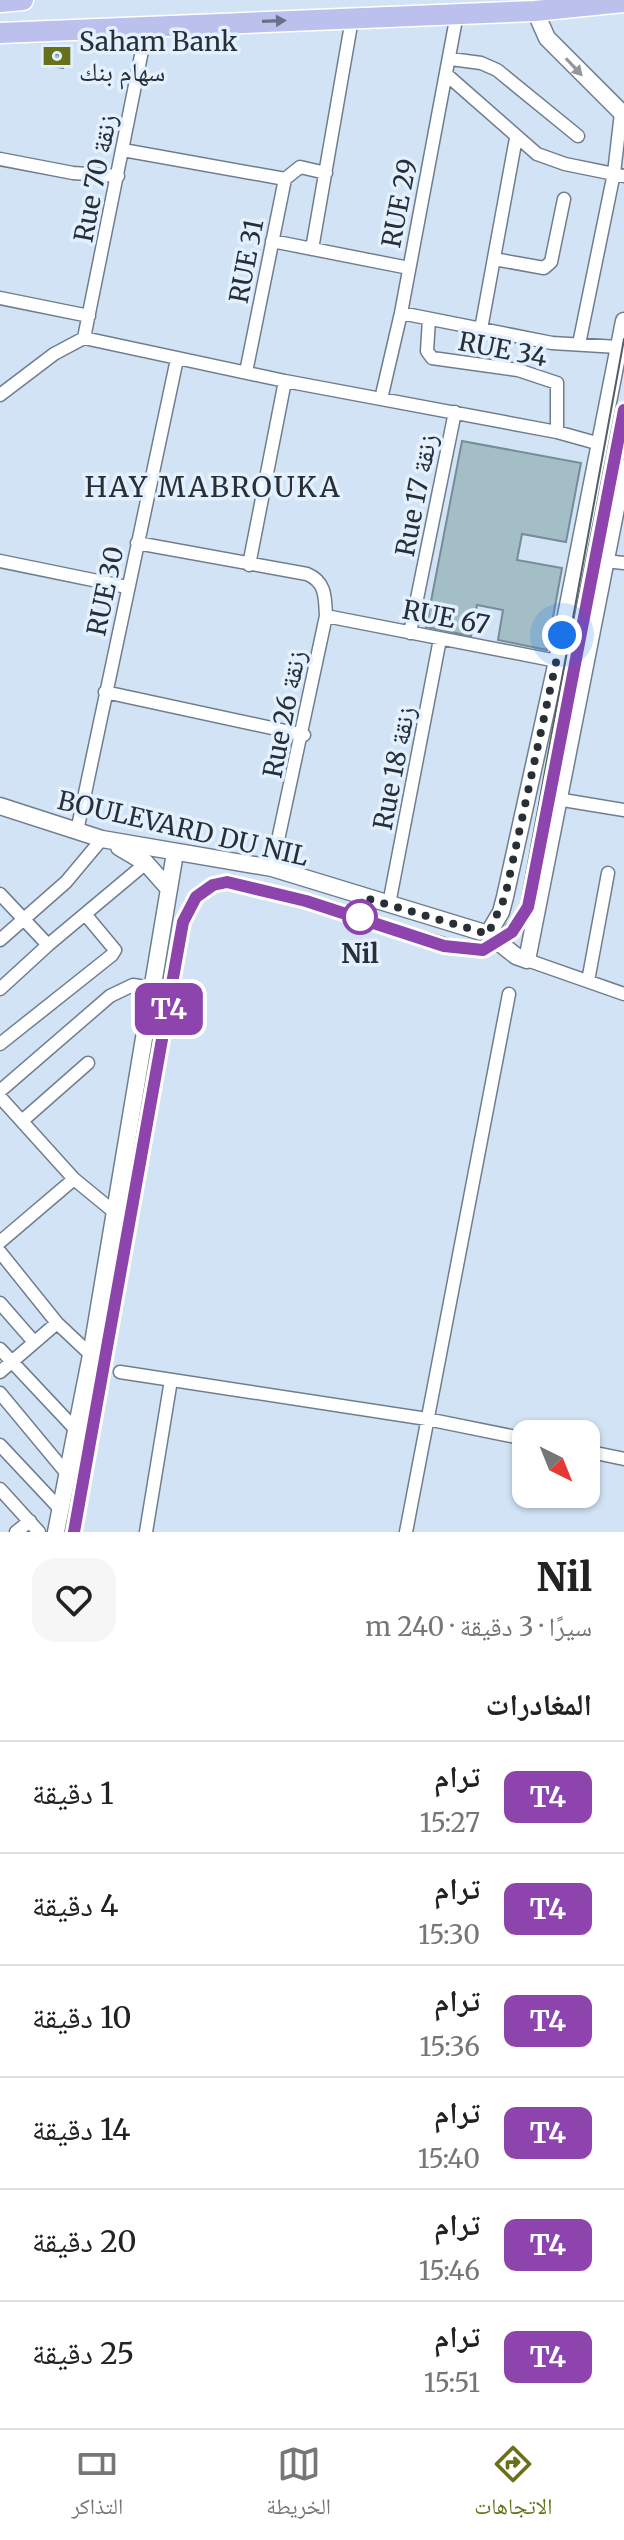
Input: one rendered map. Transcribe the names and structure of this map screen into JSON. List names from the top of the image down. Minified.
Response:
{"streets":{"street":["Rue 70 زنقة","RUE 29","RUE 31","RUE 34","Rue 17 زنقة","RUE 30","RUE 67","Rue 26 زنقة","Rue 18 زنقة","BOULEVARD DU NIL"]},"crossings":[["RUE 29","RUE 34"],["Rue 17 زنقة","RUE 67"],["RUE 30","BOULEVARD DU NIL"],["RUE 67","Rue 26 زنقة"],["RUE 67","Rue 18 زنقة"],["Rue 26 زنقة","BOULEVARD DU NIL"],["Rue 18 زنقة","BOULEVARD DU NIL"]],"districts":["HAY MABROUKA"],"places":{"bank":["Saham Bank سهام بنك"],"other":["Nil"]},"lines":["tram line T4"],"north":"bottom right","page":{"on_map":"T4","heading":[["Nil","سيرًا · 3 دقيقة · 240 m"],"المغادرات"],"list":[{"mark":"T4","name":"ترام","note":"15:27","value":"1 دقيقة"},{"mark":"T4","name":"ترام","note":"15:30","value":"4 دقيقة"},{"mark":"T4","name":"ترام","note":"15:36","value":"10 دقيقة"},{"mark":"T4","name":"ترام","note":"15:40","value":"14 دقيقة"},{"mark":"T4","name":"ترام","note":"15:46","value":"20 دقيقة"},{"mark":"T4","name":"ترام","note":"15:51","value":"25 دقيقة"}],"tabs":["الاتجاهات","الخريطة","التذاكر"]}}
